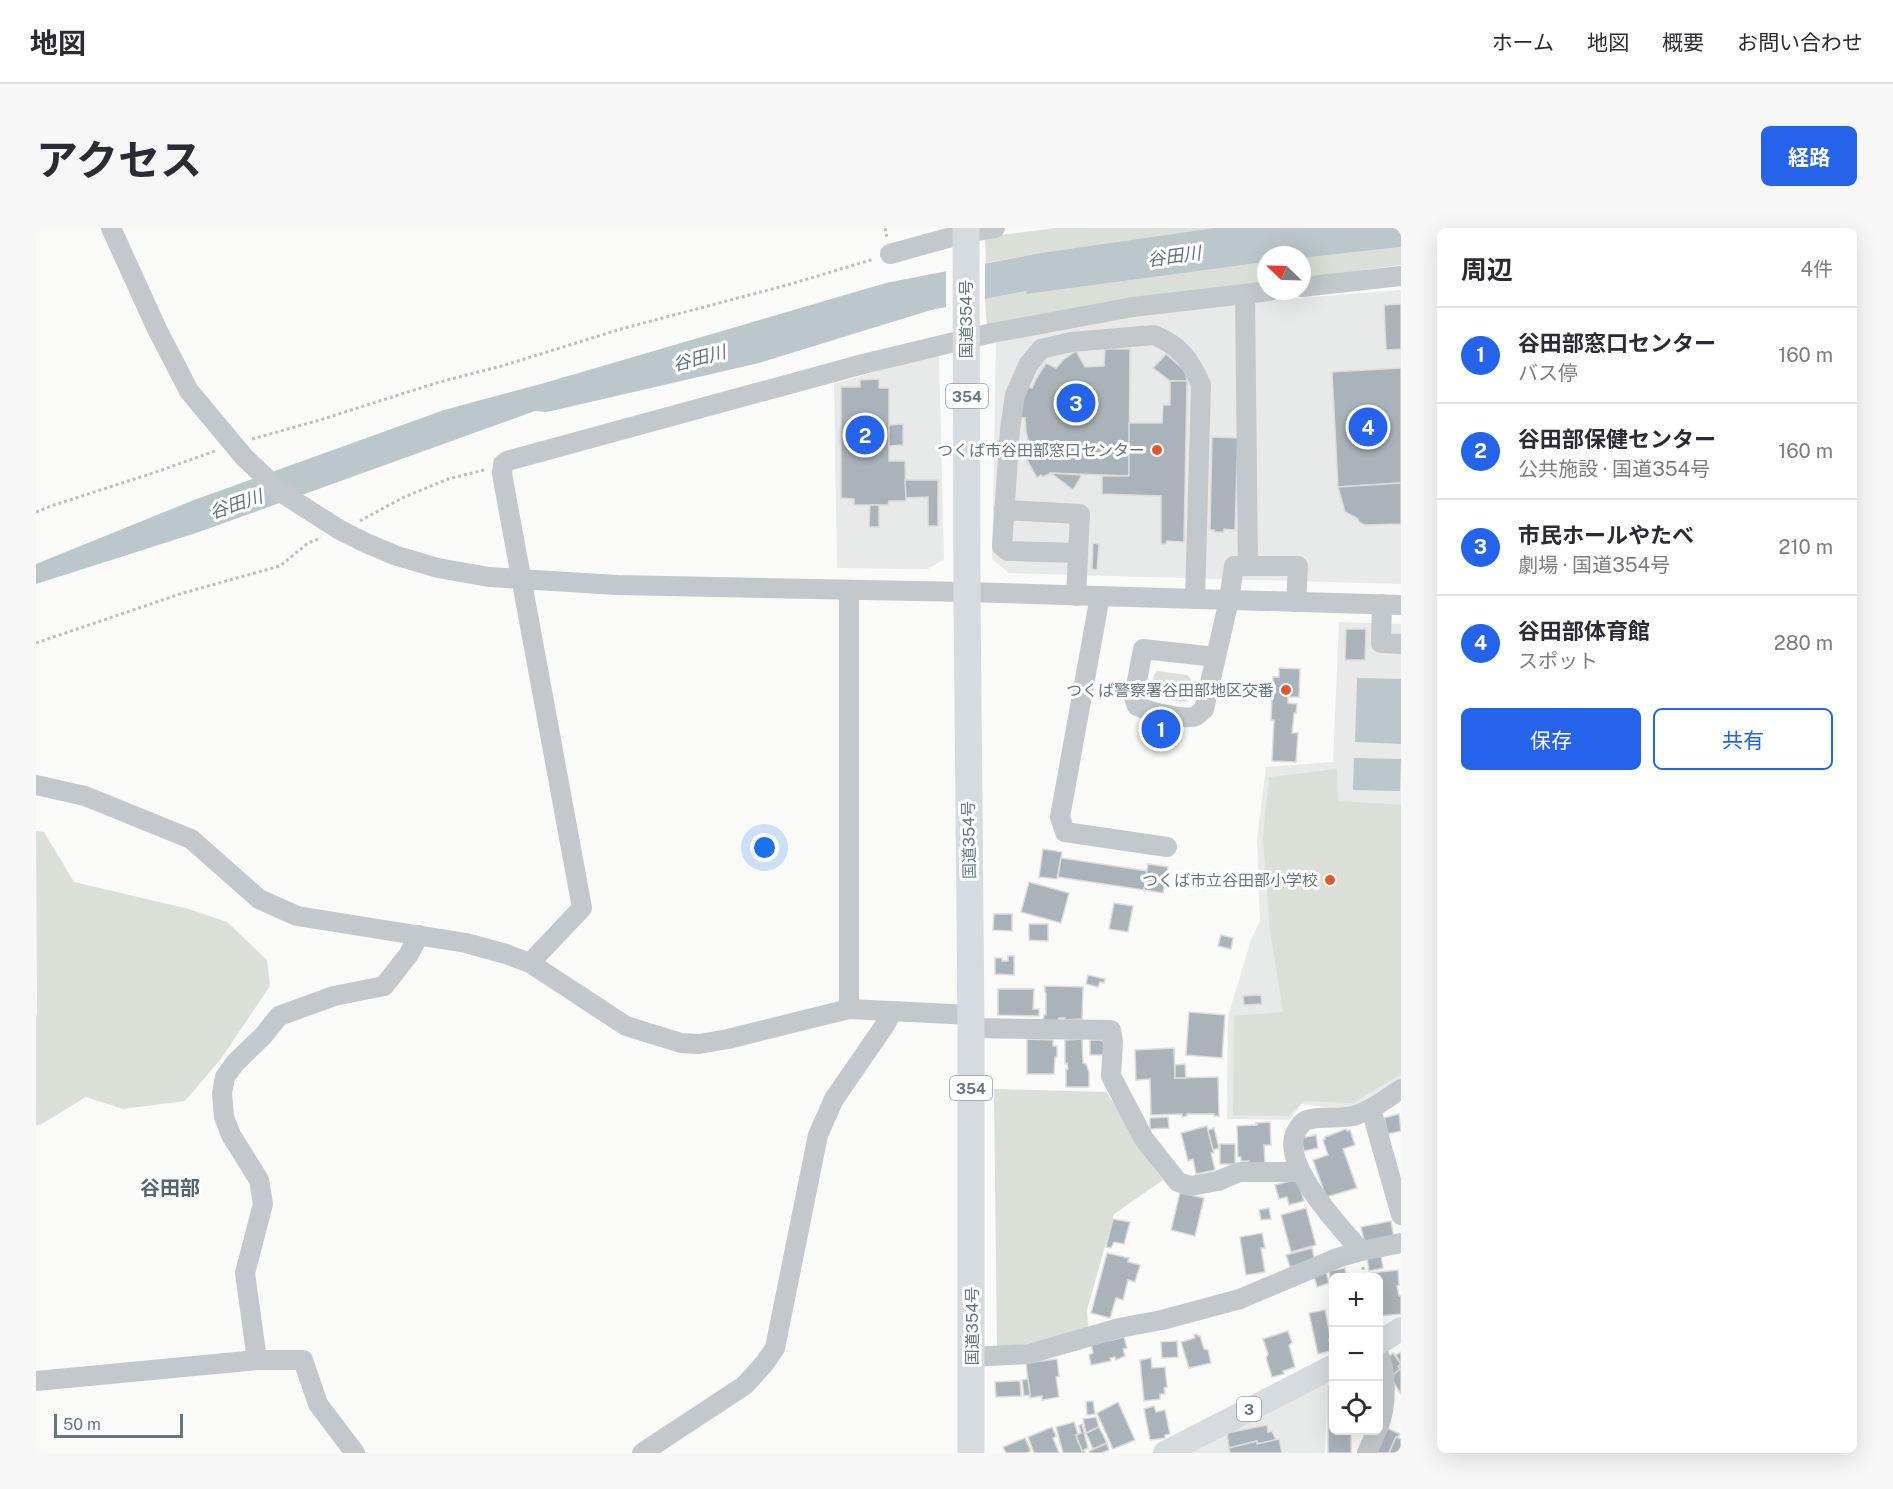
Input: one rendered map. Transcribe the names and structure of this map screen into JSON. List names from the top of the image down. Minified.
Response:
{"streets":{"highway":["国道354号","354"],"main road":["3"]},"districts":["谷田部"],"water":["谷田川"],"places":["つくば市谷田部窓口センター","つくば警察署谷田部地区交番","つくば市立谷田部小学校"],"scale_bar":"50 m","north":"top left","page":{"header":"地図","nav":["ホーム","地図","概要","お問い合わせ"],"title":"アクセス","buttons":["経路",["保存","共有"]],"heading":["周辺","4件"],"list":[{"mark":"1","name":"谷田部窓口センター","note":"バス停","value":"160 m"},{"mark":"2","name":"谷田部保健センター","note":"公共施設 · 国道354号","value":"160 m"},{"mark":"3","name":"市民ホールやたべ","note":"劇場 · 国道354号","value":"210 m"},{"mark":"4","name":"谷田部体育館","note":"スポット","value":"280 m"}],"pins":["3","4","2","1"],"map_buttons":["+","−"],"scale":"50 m"}}
